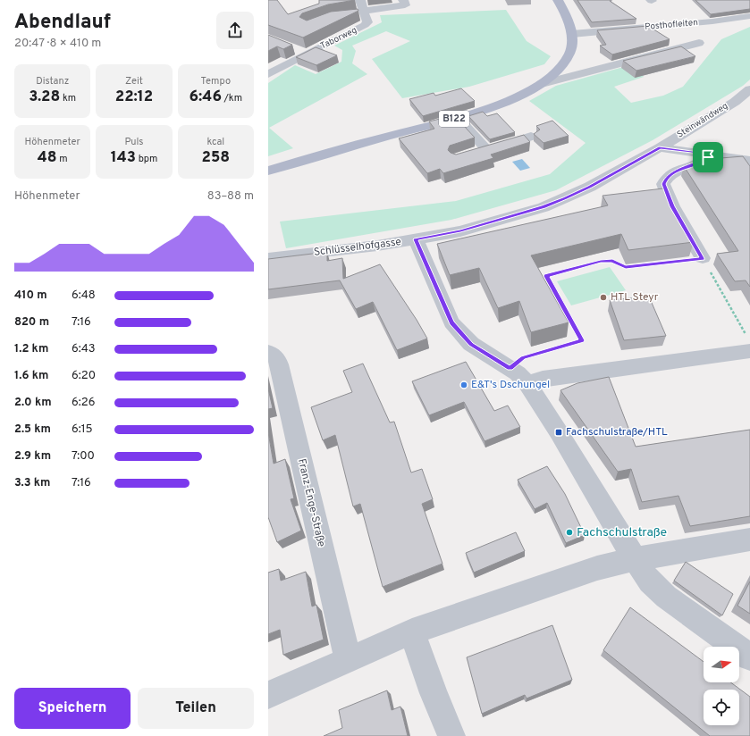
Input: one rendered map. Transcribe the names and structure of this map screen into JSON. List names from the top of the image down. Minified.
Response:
{"streets":{"main road":["B122"],"street":["Posthofleiten","Taborweg","Steinwändweg","Schlüsselhofgasse","Franz-Enge-Straße"]},"crossings":[["Posthofleiten","B122"],["Steinwändweg","Schlüsselhofgasse"]],"places":{"other":["HTL Steyr","E&T's Dschungel","Fachschulstraße"],"transit":["Fachschulstraße/HTL"]},"north":"right","page":{"heading":["Abendlauf","20:47 · 8 × 410 m"],"stats":[["Distanz","3.28 km"],["Zeit","22:12"],["Tempo","6:46 /km"],["Höhenmeter","48 m"],["Puls","143 bpm"],["kcal","258"]],"chart":["Höhenmeter","83–88 m"],"list":[{"name":"410 m","note":"6:48"},{"name":"820 m","note":"7:16"},{"name":"1.2 km","note":"6:43"},{"name":"1.6 km","note":"6:20"},{"name":"2.0 km","note":"6:26"},{"name":"2.5 km","note":"6:15"},{"name":"2.9 km","note":"7:00"},{"name":"3.3 km","note":"7:16"}],"buttons":["Speichern","Teilen"]}}
